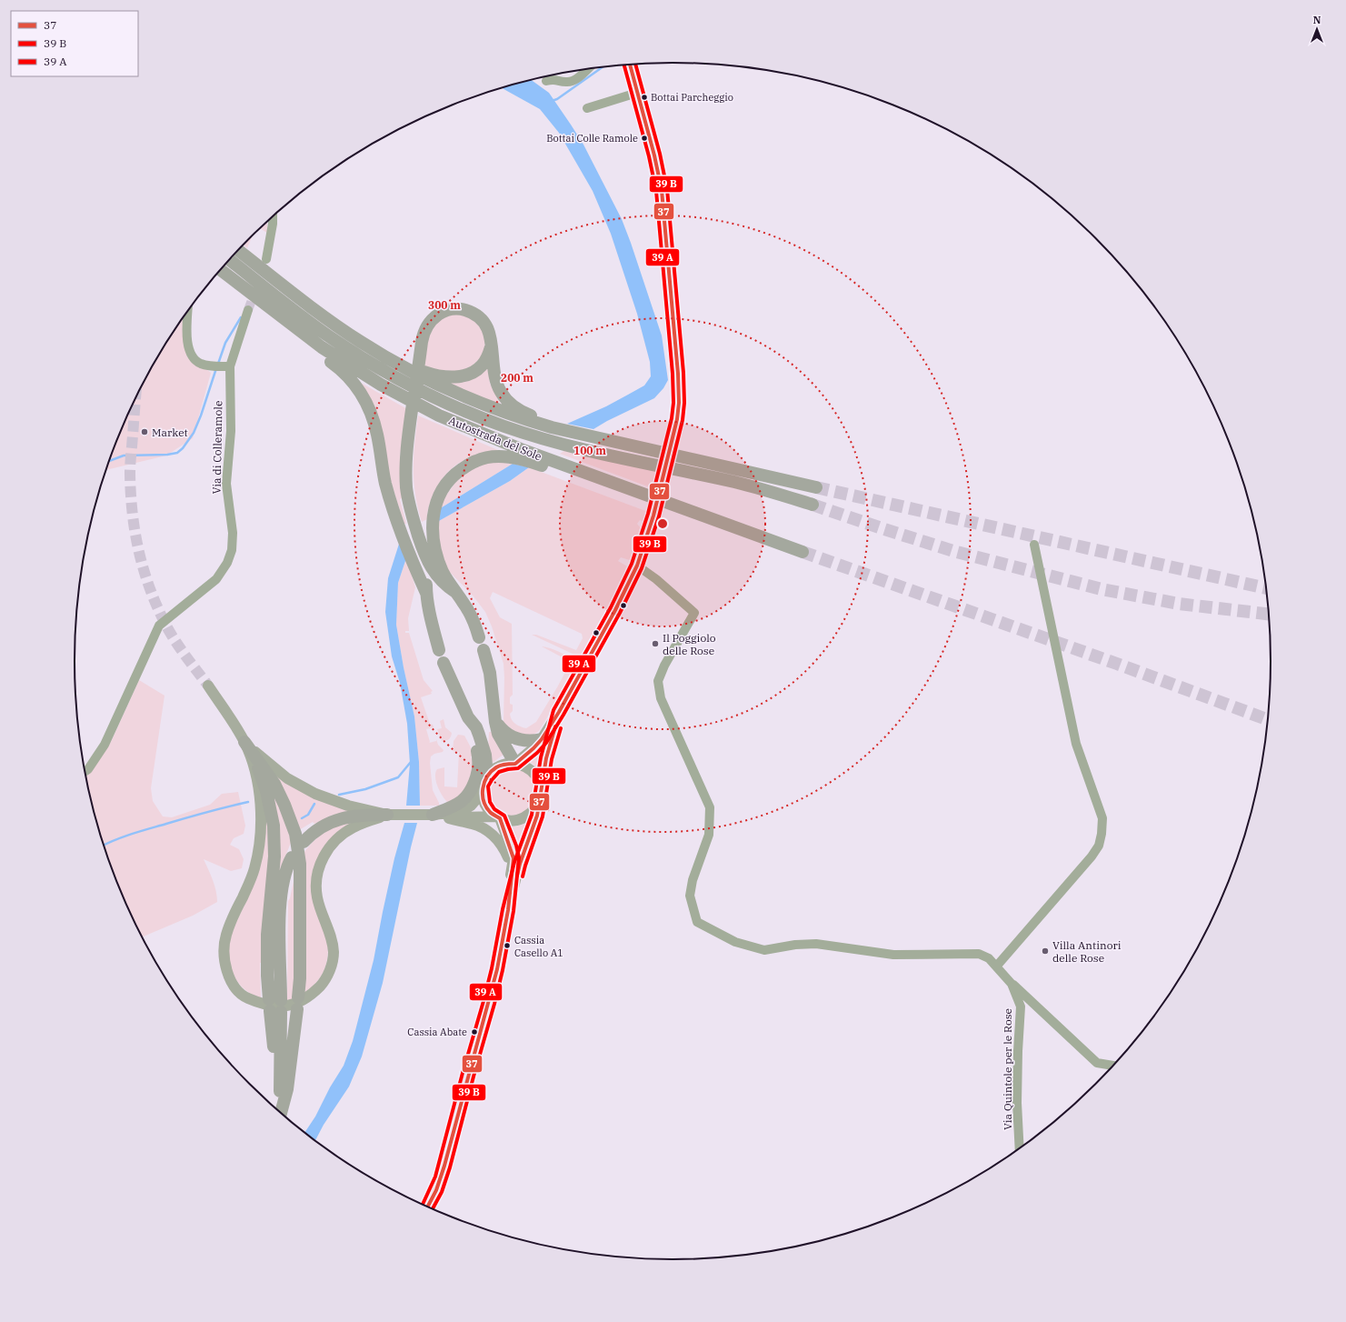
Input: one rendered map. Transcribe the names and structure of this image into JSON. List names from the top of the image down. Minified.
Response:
{"streets":{"highway":["Autostrada del Sole"],"street":["Via di Colleramole","Via Quintole per le Rose"]},"places":["Bottai Parcheggio","Bottai Colle Ramole","Market","Il Poggiolo delle Rose","Cassia Casello A1","Villa Antinori delle Rose","Cassia Abate"],"lines":["transit line 37"],"legend":["37","39 B","39 A"],"north":"top","rings":["300 m","200 m","100 m"]}
